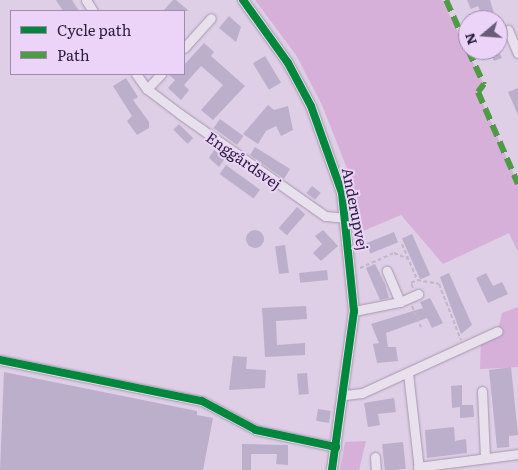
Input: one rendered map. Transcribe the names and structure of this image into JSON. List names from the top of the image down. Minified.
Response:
{"streets":{"street":["Enggårdsvej","Anderupvej"]},"crossings":[["Enggårdsvej","Anderupvej"]],"legend":["Cycle path","Path"],"north":"left"}
